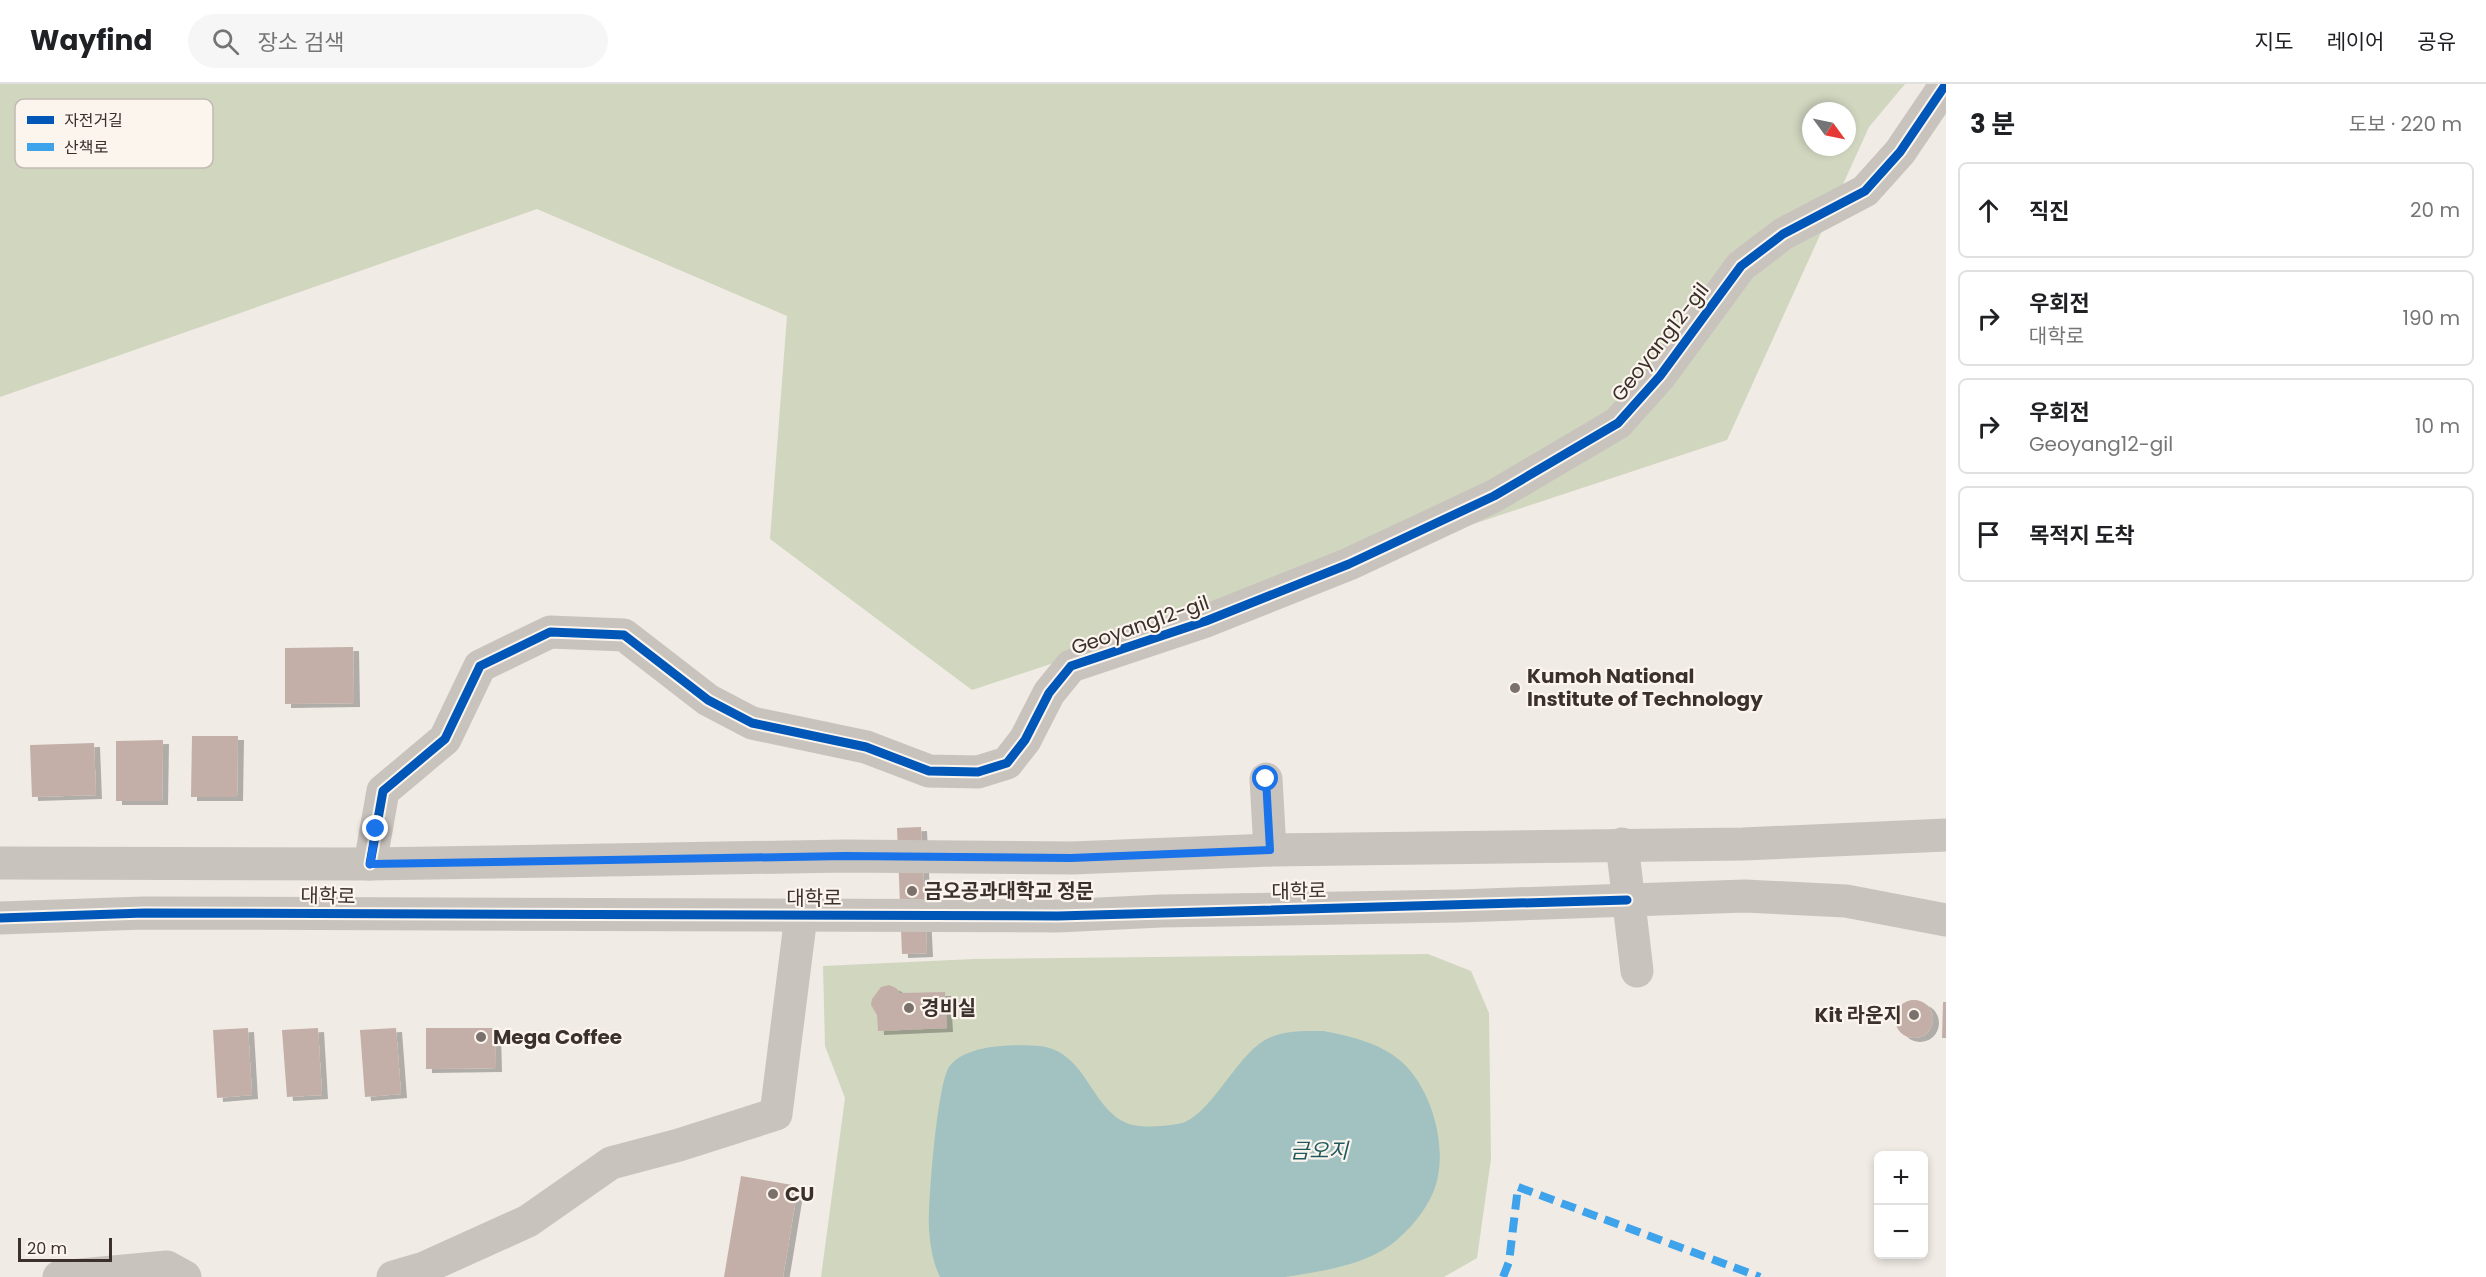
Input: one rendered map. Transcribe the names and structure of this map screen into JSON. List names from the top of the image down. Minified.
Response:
{"streets":{"street":["Geoyang12-gil","대학로"]},"crossings":[["Geoyang12-gil","대학로"]],"water":["금오지"],"places":["Kumoh National Institute of Technology","금오공과대학교 정문","경비실","Kit 라운지","Mega Coffee","CU"],"legend":["자전거길","산책로"],"scale_bar":"20 m","north":"bottom right","page":{"header":"Wayfind","search":"장소 검색","nav":["지도","레이어","공유"],"heading":["3 분","도보 · 220 m"],"list":[["직진","20 m"],["우회전","대학로","190 m"],["우회전","Geoyang12-gil","10 m"],"목적지 도착"],"map_buttons":["+","−"],"scale":"20 m"}}
